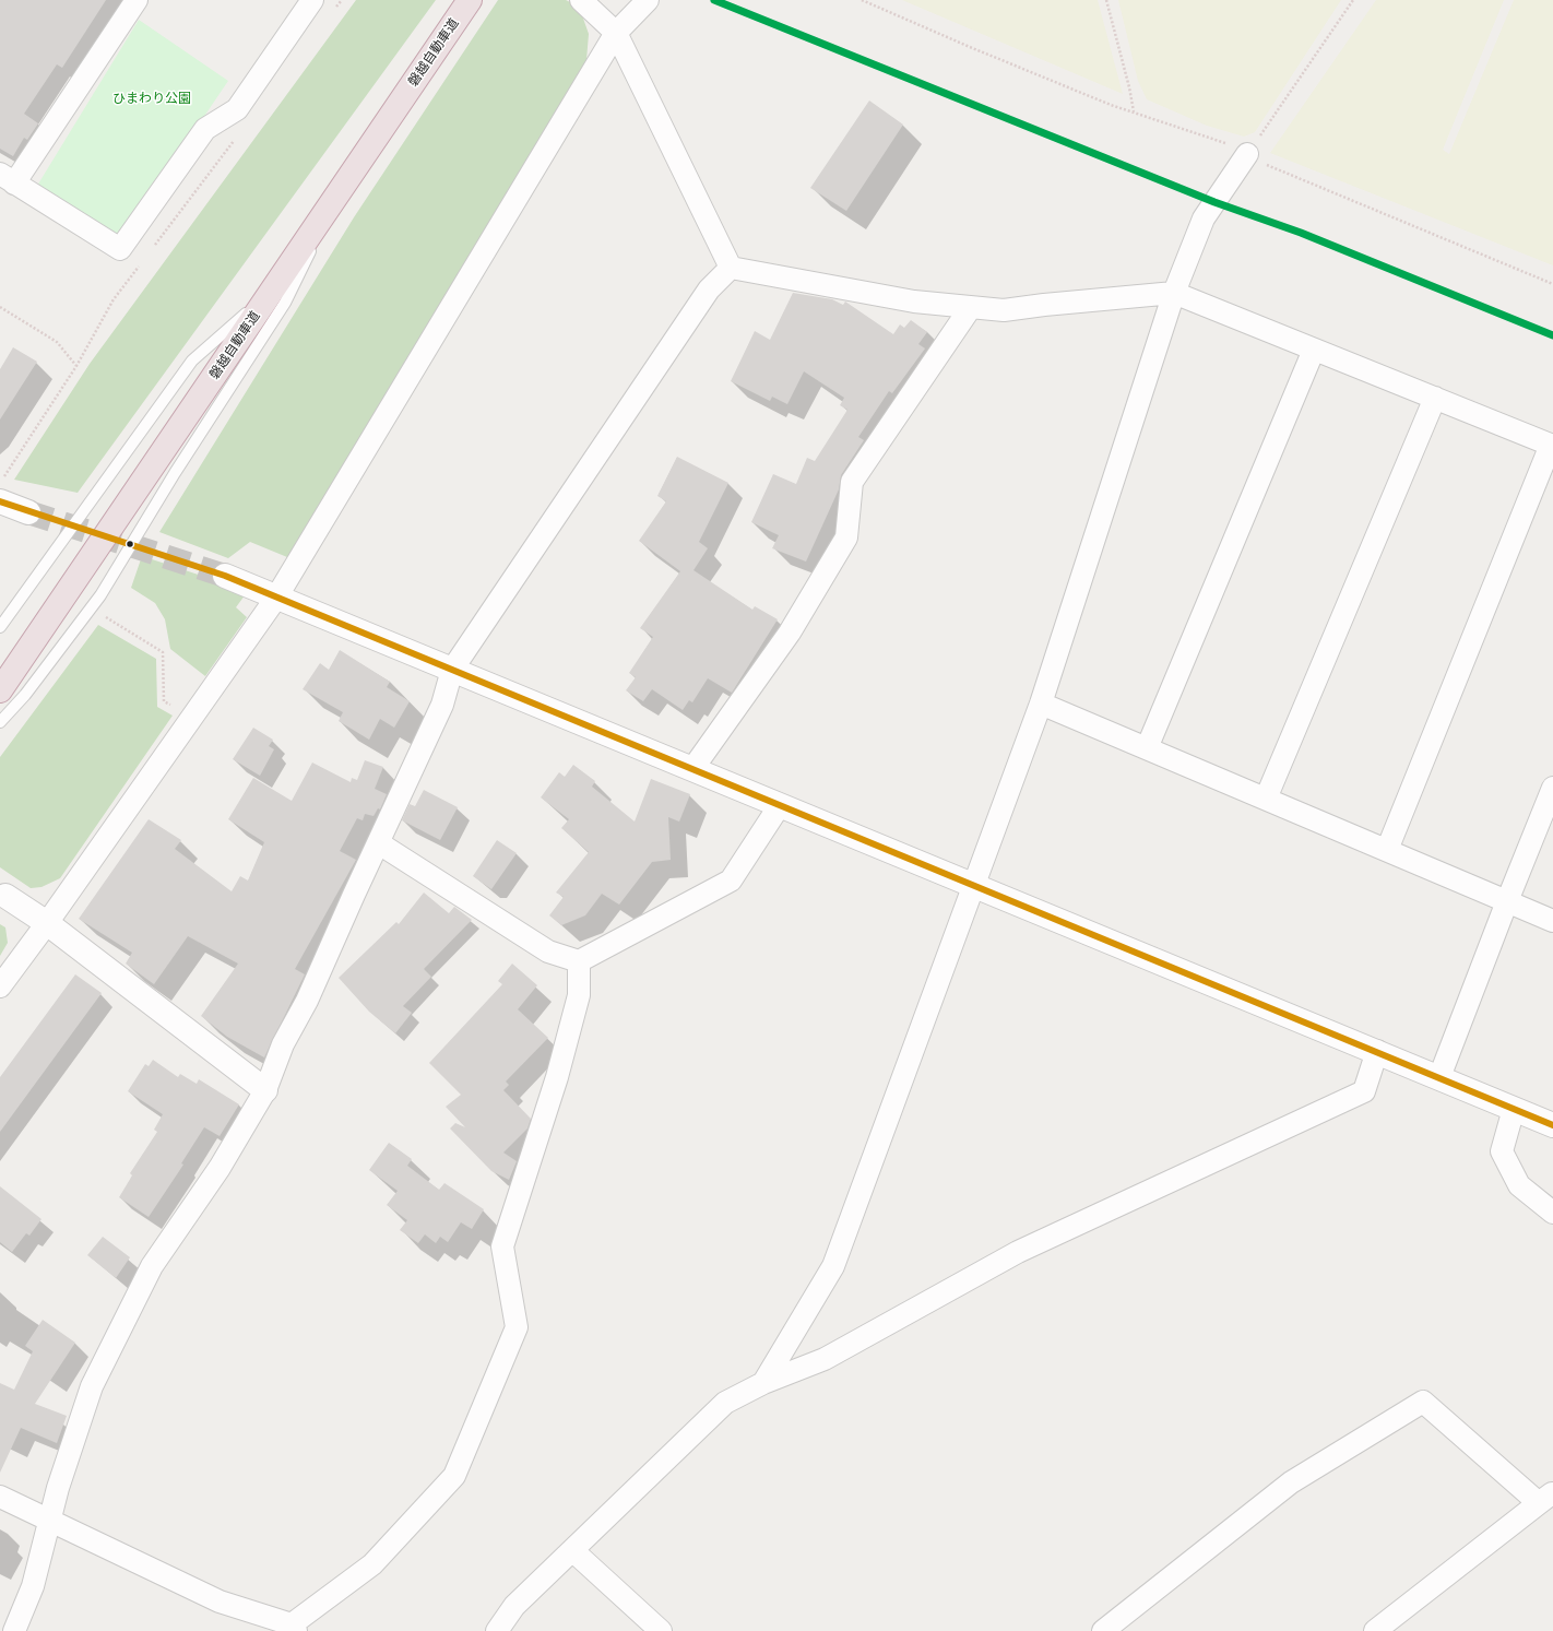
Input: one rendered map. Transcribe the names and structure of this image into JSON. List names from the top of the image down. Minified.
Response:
{"streets":{"highway":["磐越自動車道"]},"parks":["ひまわり公園"]}
